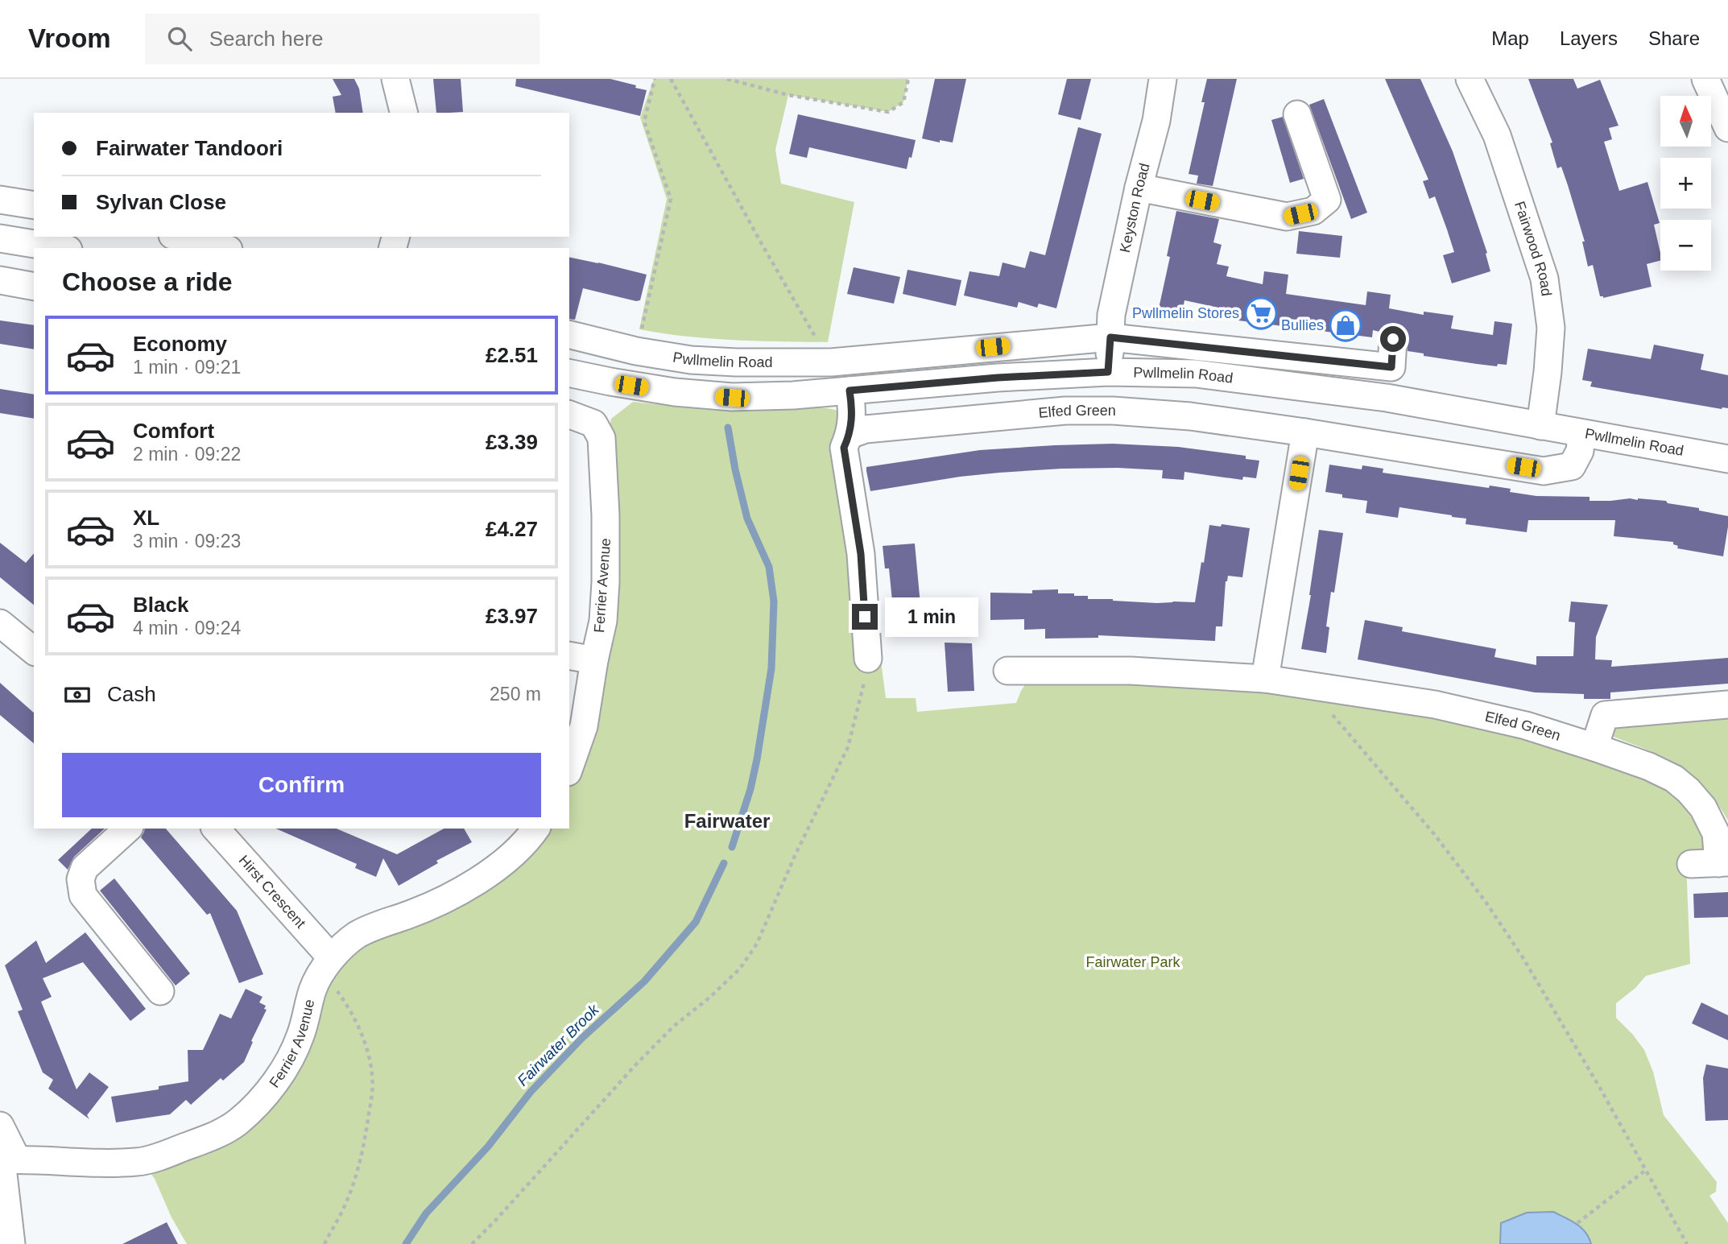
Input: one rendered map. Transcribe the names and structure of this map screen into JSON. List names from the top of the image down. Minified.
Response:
{"streets":{"street":["Keyston Road","Fairwood Road","Pwllmelin Road","Elfed Green","Ferrier Avenue","Hirst Crescent"]},"crossings":[["Keyston Road","Pwllmelin Road"],["Fairwood Road","Pwllmelin Road"],["Pwllmelin Road","Elfed Green"],["Ferrier Avenue","Hirst Crescent"]],"districts":["Fairwater"],"water":["Fairwater Brook"],"parks":["Fairwater Park"],"places":{"supermarket":["Pwllmelin Stores"],"shop":["Bullies"]},"north":"top","page":{"header":"Vroom","search":"Search here","nav":["Map","Layers","Share"],"map_buttons":["+","−"],"banner":["Fairwater Tandoori","Sylvan Close"],"heading":"Choose a ride","list":[{"name":"Economy","note":"1 min · 09:21","value":"£2.51"},{"name":"Comfort","note":"2 min · 09:22","value":"£3.39"},{"name":"XL","note":"3 min · 09:23","value":"£4.27"},{"name":"Black","note":"4 min · 09:24","value":"£3.97"}],"bubble":"1 min","pay":["Cash","250 m"],"buttons":"Confirm"}}
